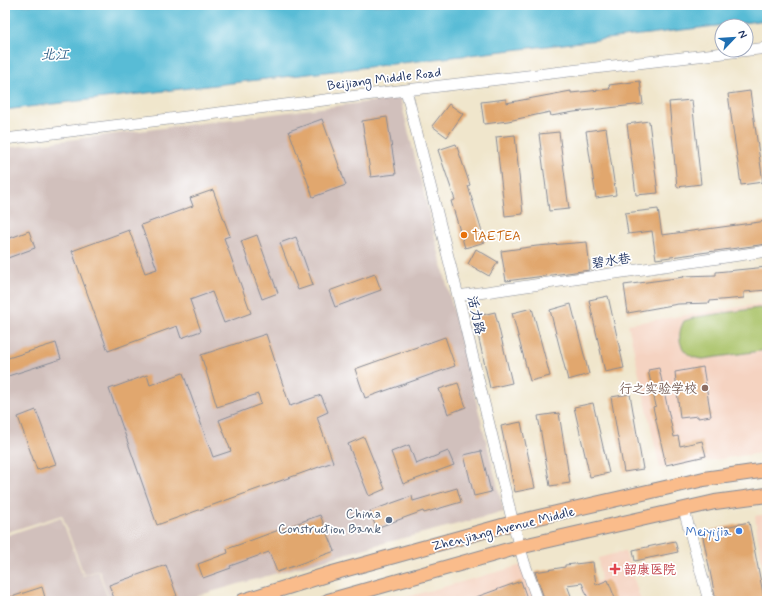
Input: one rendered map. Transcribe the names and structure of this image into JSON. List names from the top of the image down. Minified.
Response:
{"streets":{"main road":["Zhenjiang Avenue Middle"],"street":["Beijiang Middle Road","碧水巷","活力路"]},"crossings":[["Beijiang Middle Road","活力路"],["碧水巷","活力路"],["活力路","Zhenjiang Avenue Middle"]],"water":["北江"],"places":{"other":["TAETEA","行之实验学校","China Construction Bank","Meiyijia"],"health":["韶康医院"]},"north":"top right"}
